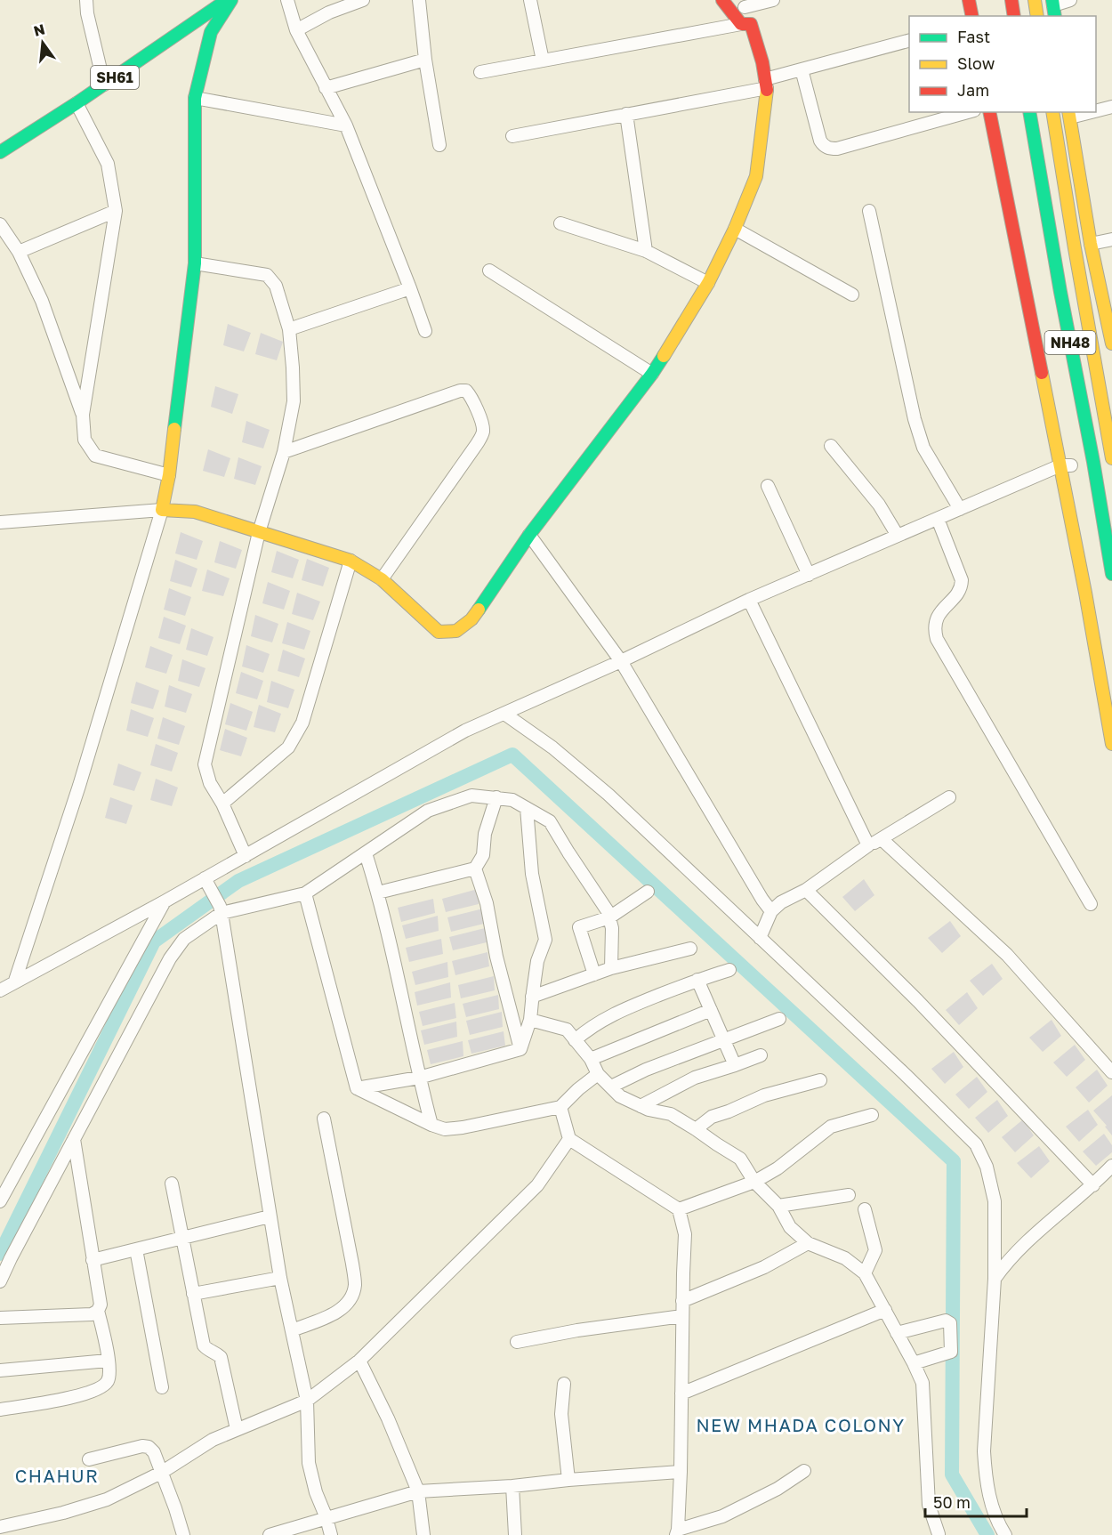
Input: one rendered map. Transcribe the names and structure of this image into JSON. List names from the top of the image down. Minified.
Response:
{"streets":{"main road":["SH61","NH48"]},"districts":["NEW MHADA COLONY","CHAHUR"],"legend":["Fast","Slow","Jam"],"scale_bar":"50 m","north":"top"}
